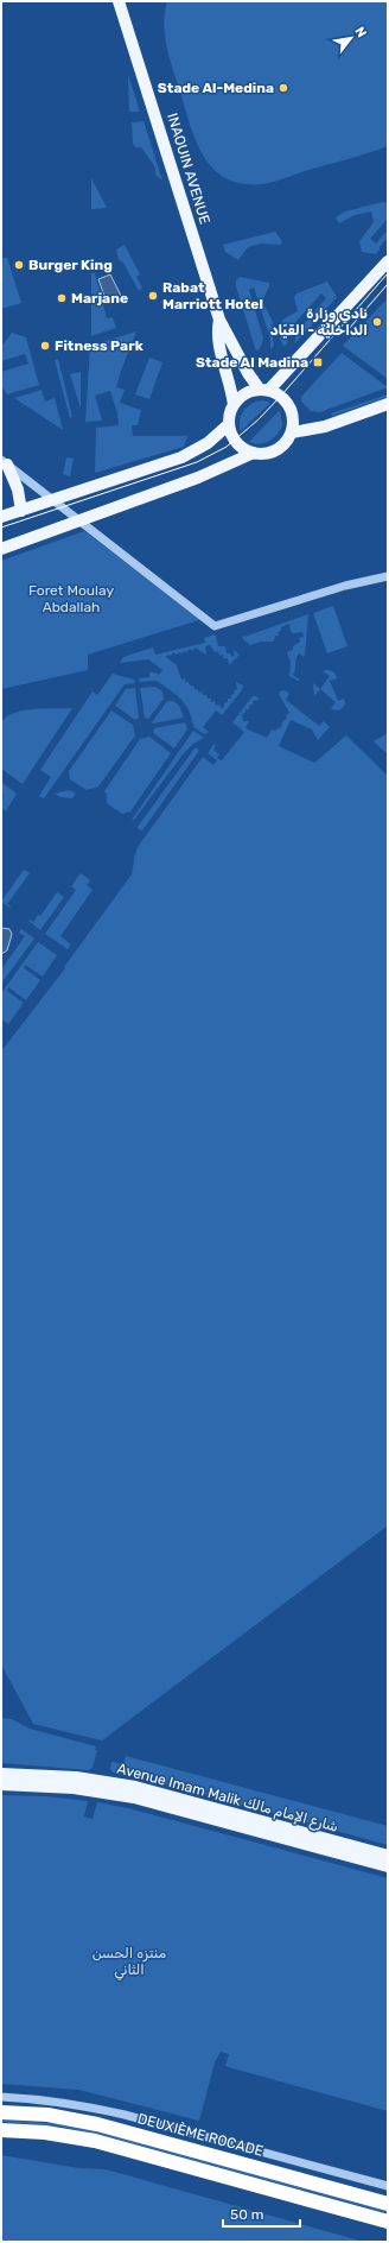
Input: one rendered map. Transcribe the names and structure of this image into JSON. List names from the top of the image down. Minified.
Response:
{"streets":{"highway":["DEUXIÈME ROCADE"],"main road":["INAOUIN AVENUE","Avenue Imam Malik شارع الإمام مالك"]},"parks":["Foret Moulay Abdallah","منتزه الحسن الثاني"],"places":{"other":["Stade Al-Medina","Burger King","Rabat Marriott Hotel","Marjane","نادي وزارة الداخلية - القيّاد","Fitness Park"],"transit":["Stade Al Madina"]},"scale_bar":"50 m","north":"top right"}
